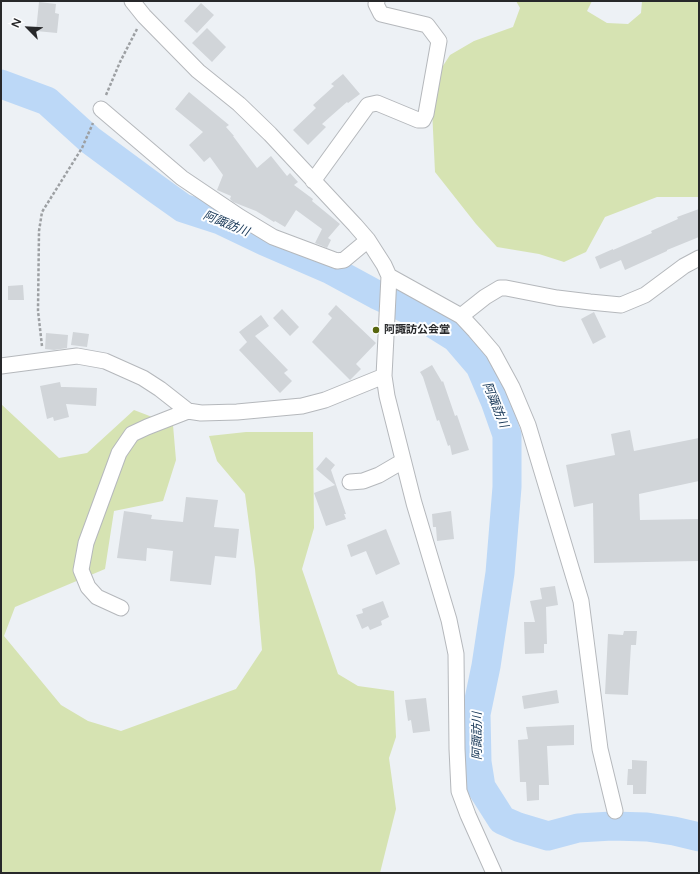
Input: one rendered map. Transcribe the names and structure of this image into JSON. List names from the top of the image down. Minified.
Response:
{"water":["阿諏訪川"],"places":["阿諏訪公会堂"],"north":"top left"}
